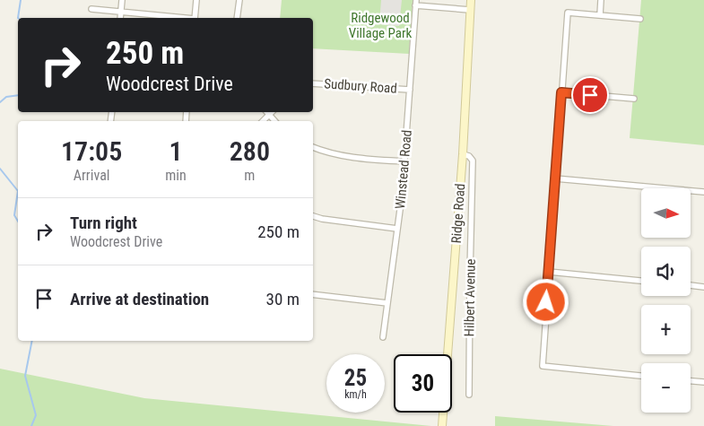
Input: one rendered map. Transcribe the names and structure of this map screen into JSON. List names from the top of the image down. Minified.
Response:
{"streets":{"street":["Sudbury Road","Winstead Road","Ridge Road","Hilbert Avenue"]},"crossings":[["Sudbury Road","Winstead Road"],["Ridge Road","Hilbert Avenue"]],"parks":["Ridgewood Village Park"],"north":"right","page":{"turn":["250 m","Woodcrest Drive"],"eta":["17:05","Arrival","1","min","280","m"],"map_buttons":["+","−"],"list":[{"name":"Turn right","note":"Woodcrest Drive","value":"250 m"},{"name":"Arrive at destination","value":"30 m"}],"speed":"25 km/h","limit":"30"}}
